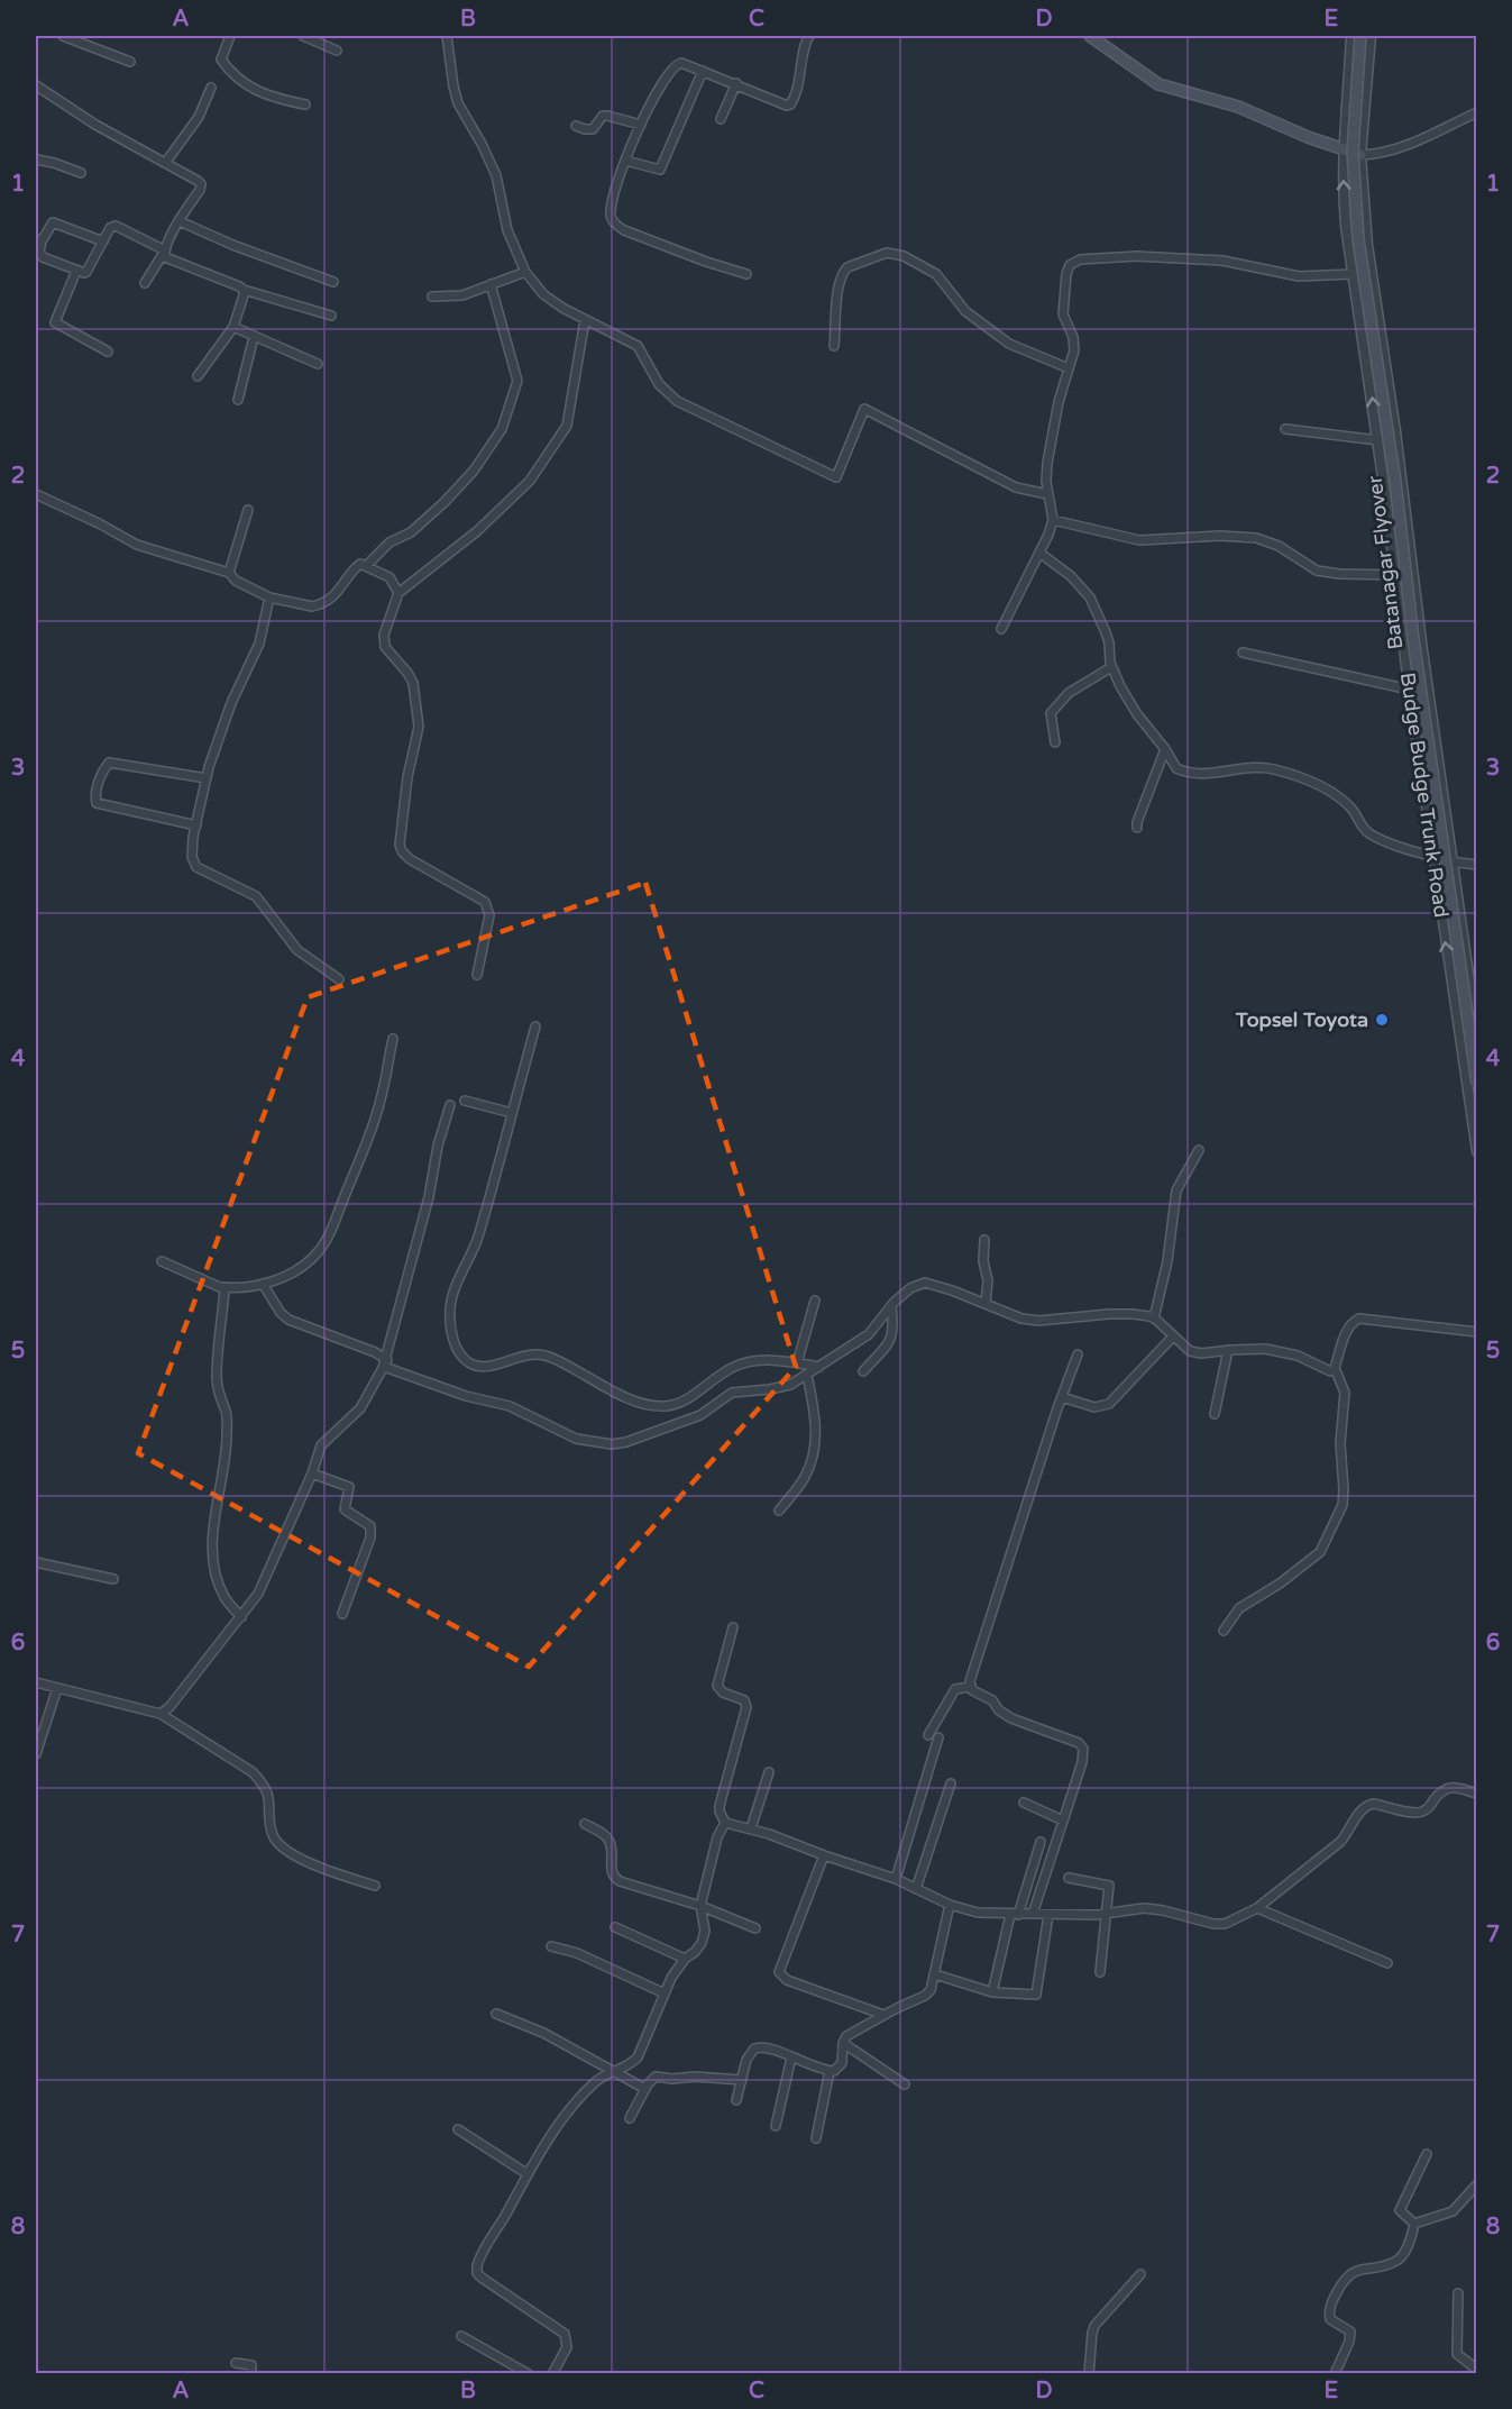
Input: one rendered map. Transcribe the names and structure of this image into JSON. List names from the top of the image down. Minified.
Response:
{"streets":{"main road":["Batanagar Flyover"],"street":["Budge Budge Trunk Road"]},"places":["Topsel Toyota"],"grid":{"columns":["A","B","C","D","E"],"rows":["1","2","3","4","5","6","7","8"]}}
